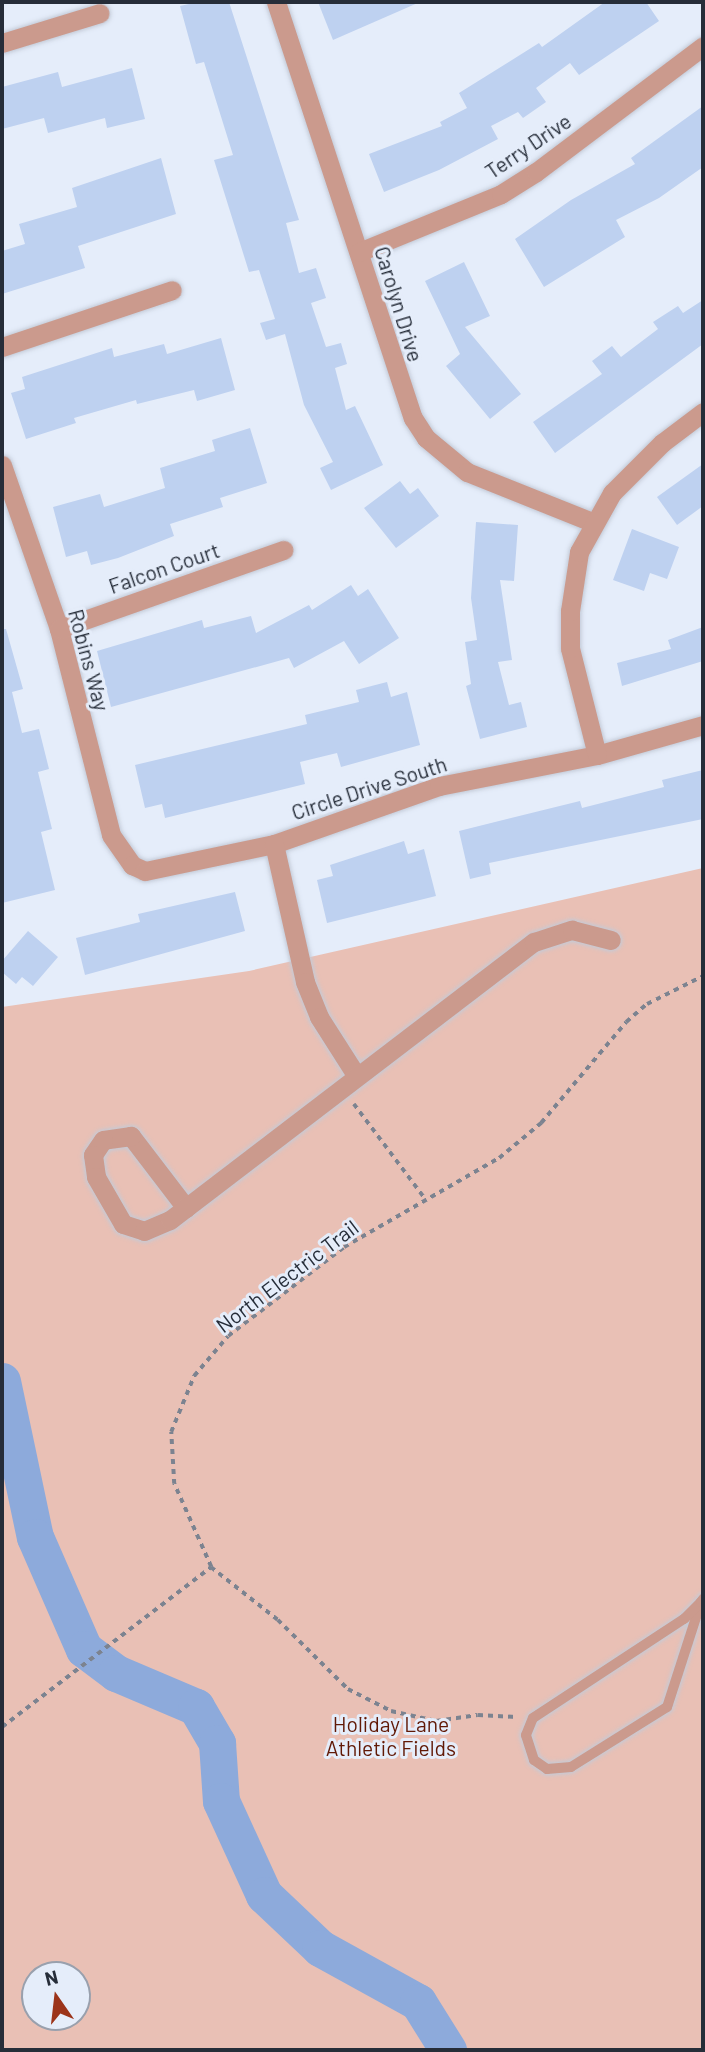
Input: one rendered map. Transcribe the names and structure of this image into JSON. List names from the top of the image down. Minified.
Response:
{"streets":{"street":["Terry Drive","Carolyn Drive","Falcon Court","Robins Way","Circle Drive South"],"path":["North Electric Trail"]},"crossings":[["Terry Drive","Carolyn Drive"],["Falcon Court","Robins Way"],["Robins Way","Circle Drive South"]],"parks":["Holiday Lane Athletic Fields"],"north":"top"}
